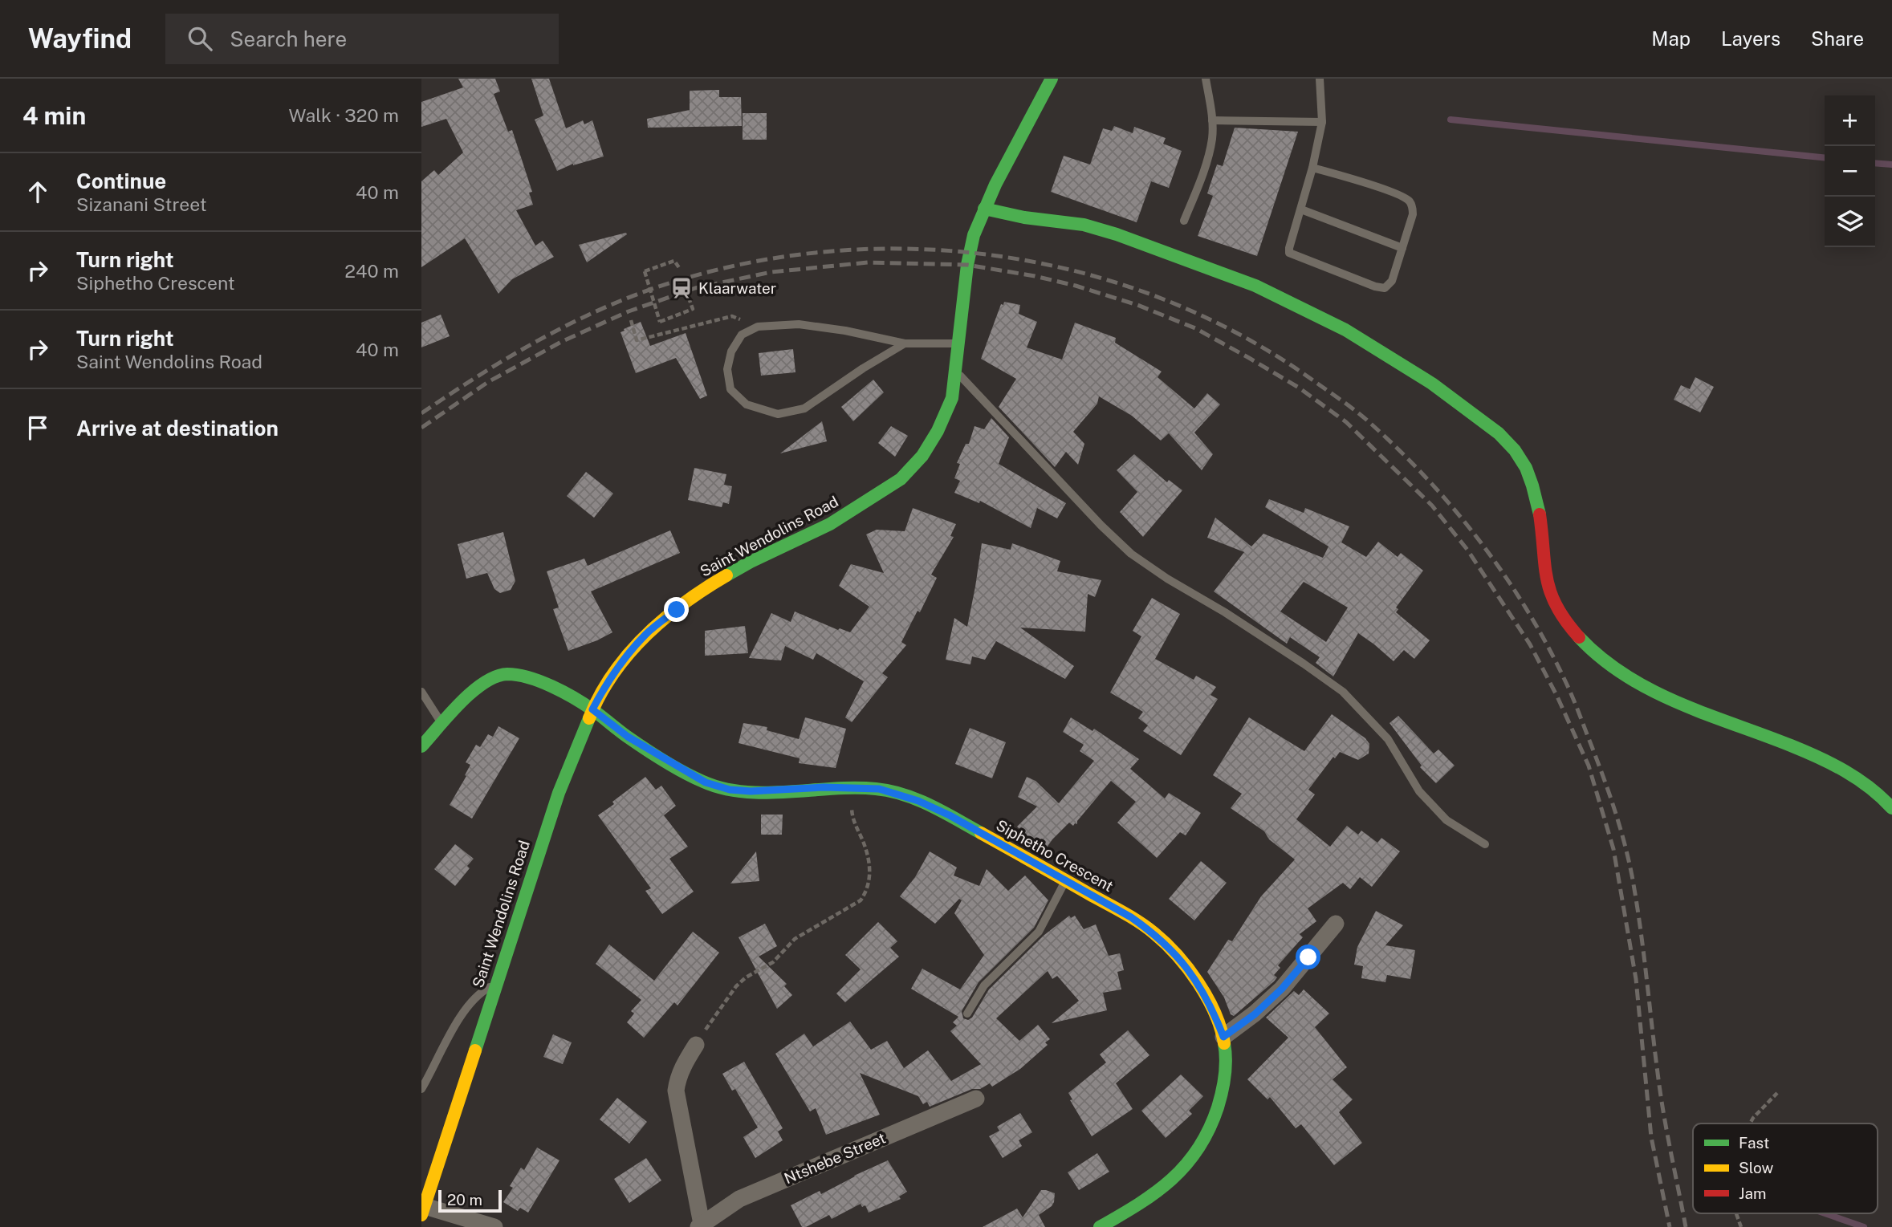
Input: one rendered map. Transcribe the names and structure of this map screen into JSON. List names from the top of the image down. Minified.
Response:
{"streets":{"street":["Saint Wendolins Road","Siphetho Crescent","Ntshebe Street"]},"crossings":[["Saint Wendolins Road","Siphetho Crescent"]],"places":{"station":["Klaarwater"]},"legend":["Fast","Slow","Jam"],"scale_bar":"20 m","page":{"header":"Wayfind","search":"Search here","nav":["Map","Layers","Share"],"heading":["4 min","Walk · 320 m"],"map_buttons":["+","−"],"list":[["Continue","Sizanani Street","40 m"],["Turn right","Siphetho Crescent","240 m"],["Turn right","Saint Wendolins Road","40 m"],"Arrive at destination"],"scale":"20 m"}}
